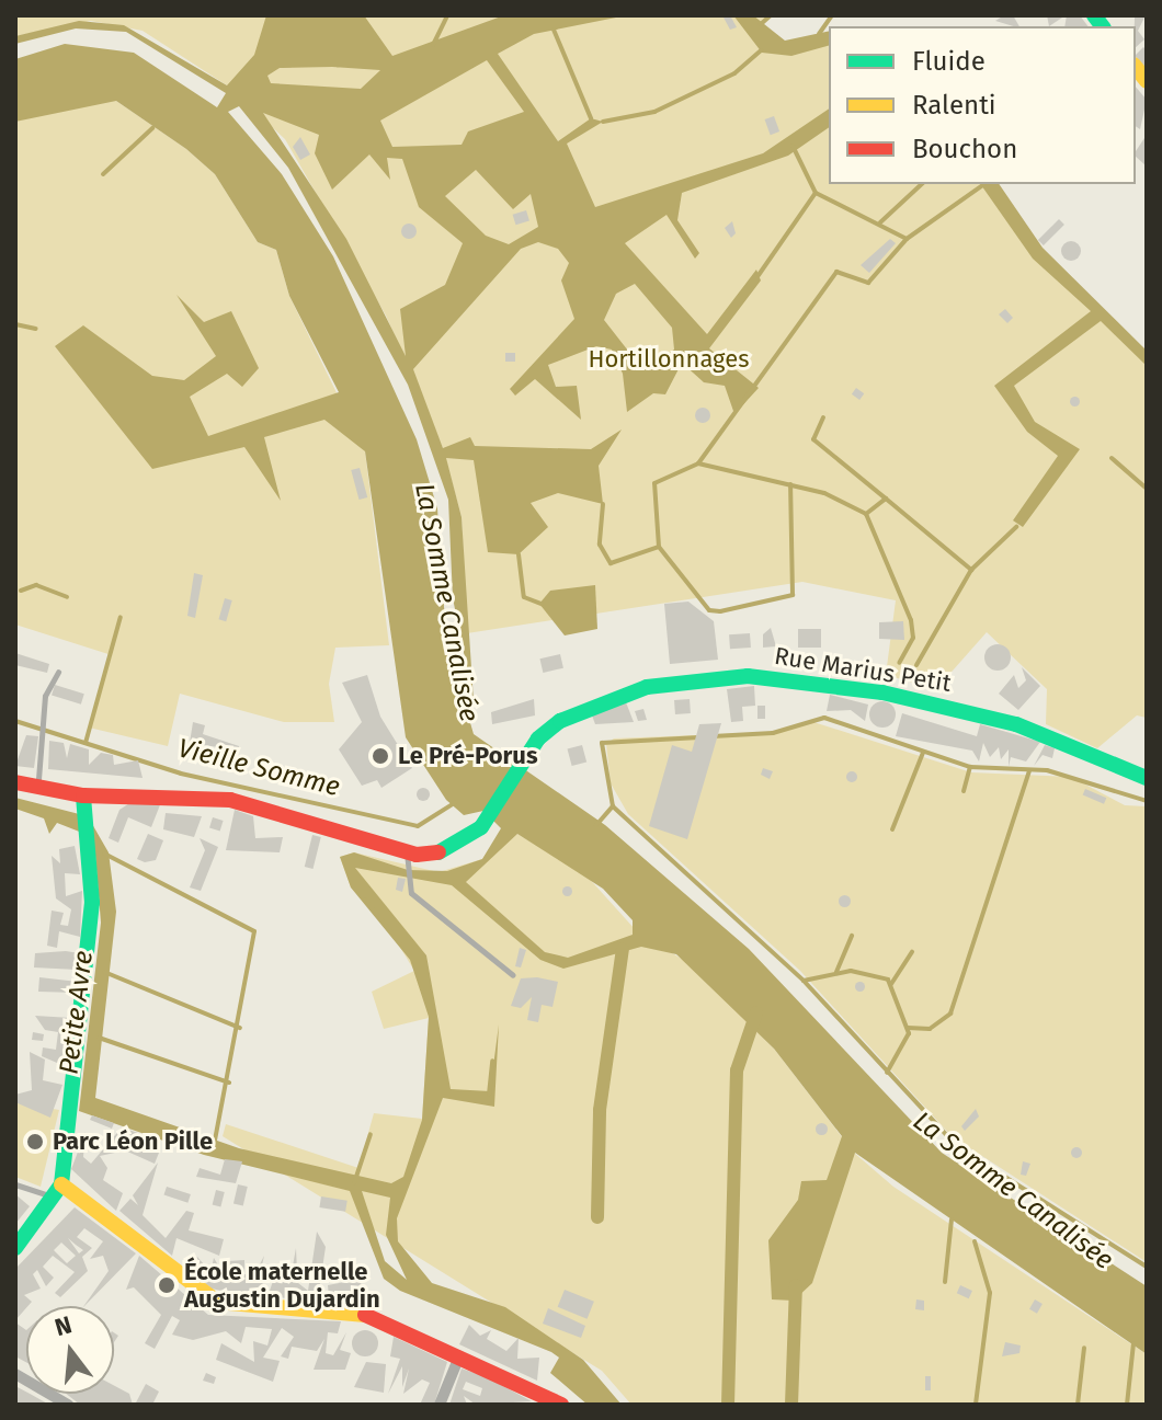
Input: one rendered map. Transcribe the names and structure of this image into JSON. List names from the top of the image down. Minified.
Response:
{"streets":{"street":["Rue Marius Petit"]},"water":["La Somme Canalisée","Vieille Somme","Petite Avre"],"parks":["Hortillonnages"],"places":["Le Pré-Porus","Parc Léon Pille","École maternelle Augustin Dujardin"],"legend":["Fluide","Ralenti","Bouchon"],"north":"top"}
